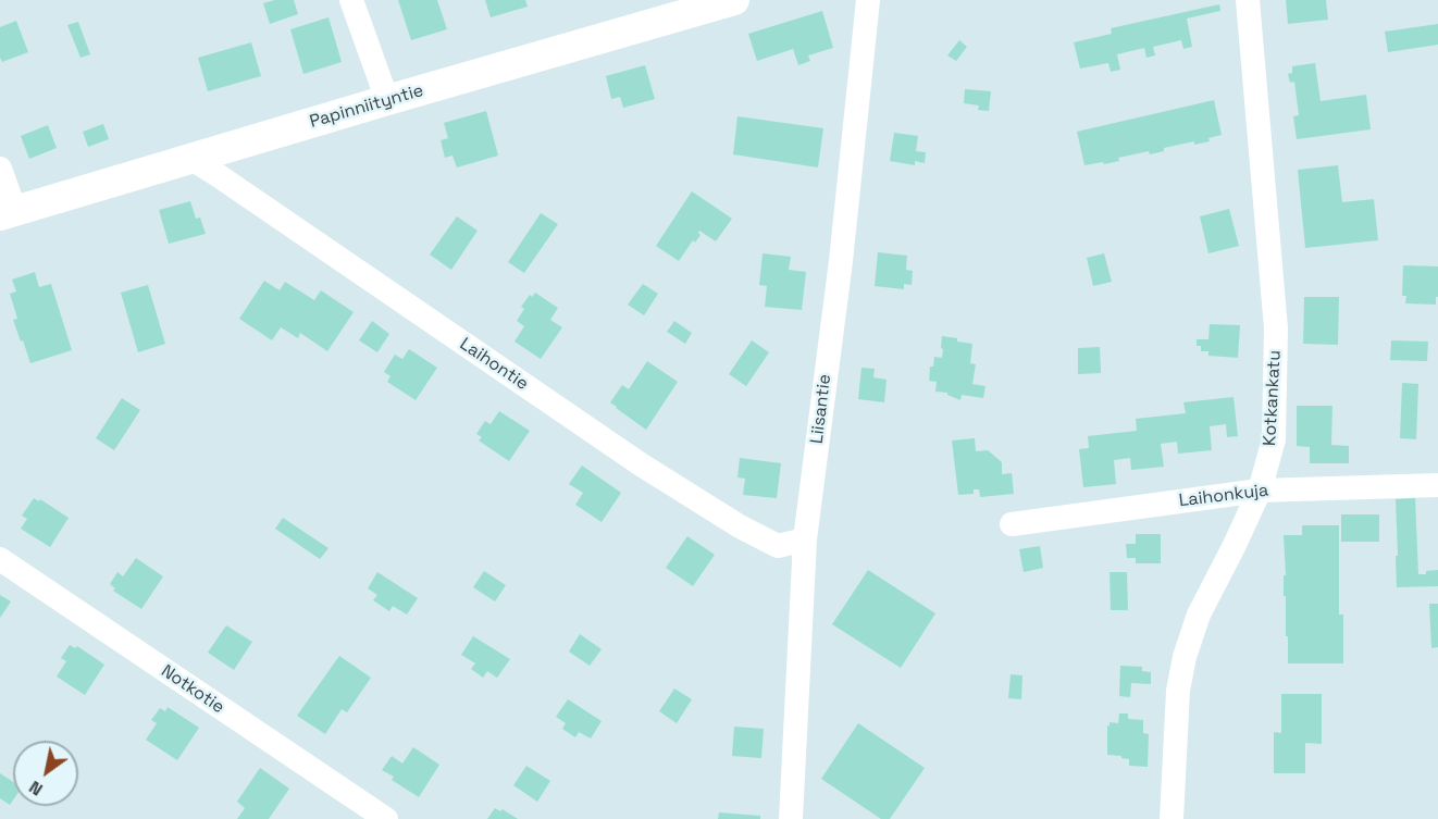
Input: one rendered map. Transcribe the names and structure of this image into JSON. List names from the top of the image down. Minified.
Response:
{"streets":{"street":["Papinniityntie","Laihontie","Kotkankatu","Liisantie","Laihonkuja","Notkotie"]},"crossings":[["Papinniityntie","Laihontie"],["Laihontie","Liisantie"],["Kotkankatu","Laihonkuja"]],"north":"bottom left"}
